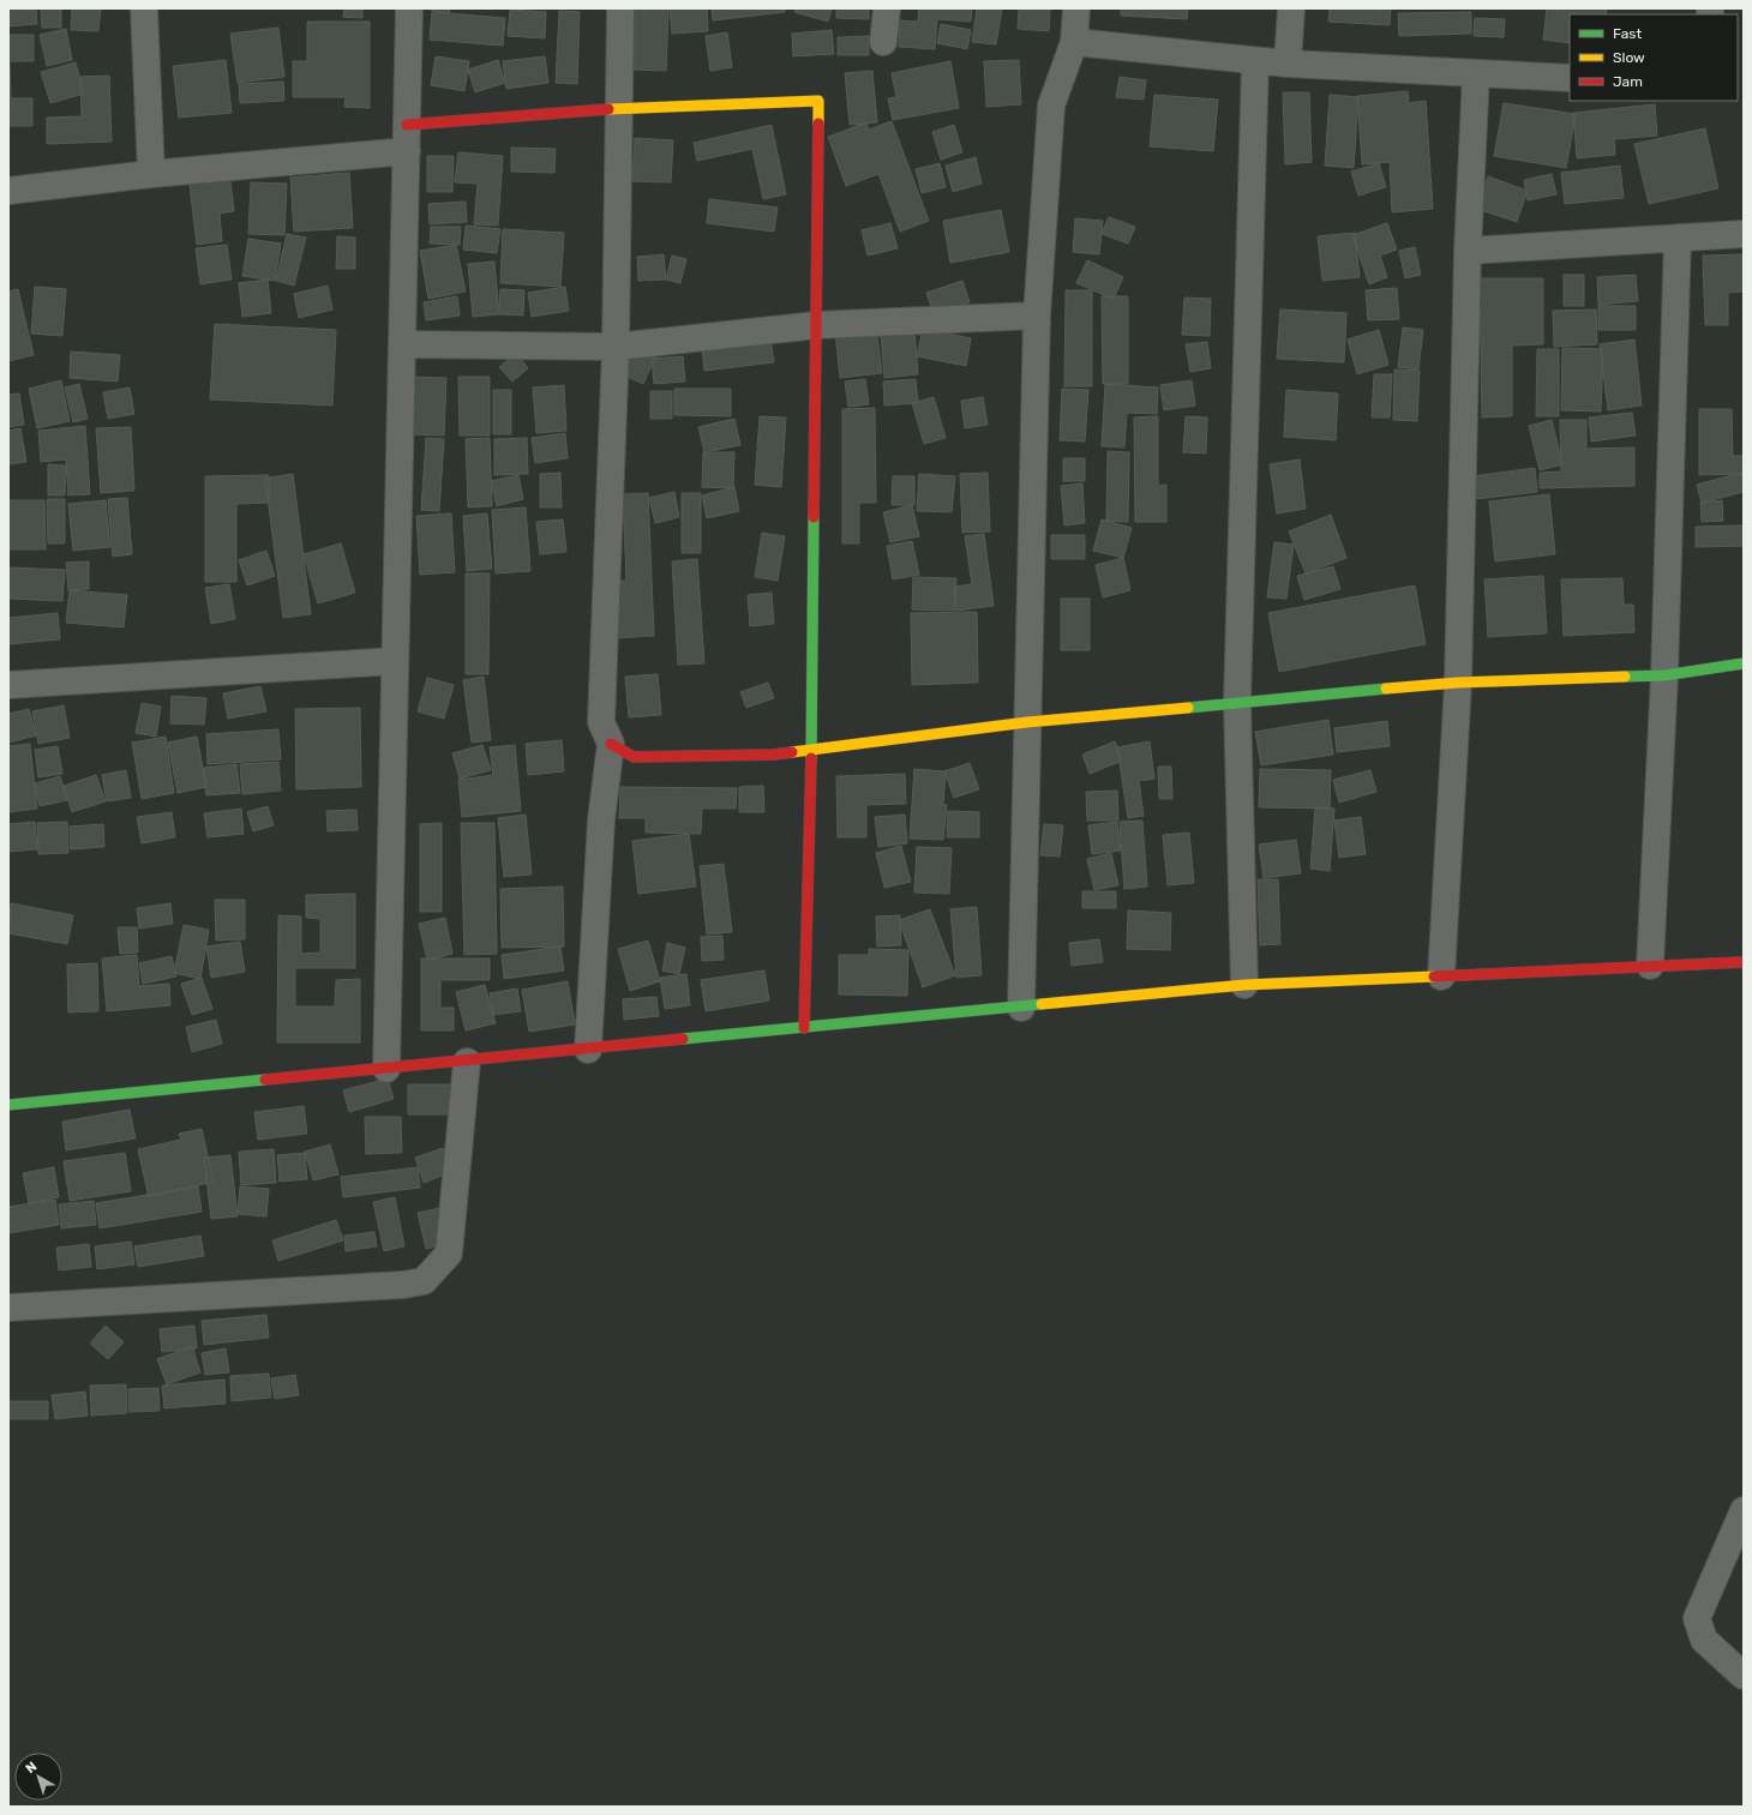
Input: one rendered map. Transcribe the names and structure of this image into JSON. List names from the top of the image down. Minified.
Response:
{"legend":["Fast","Slow","Jam"],"north":"top left"}
